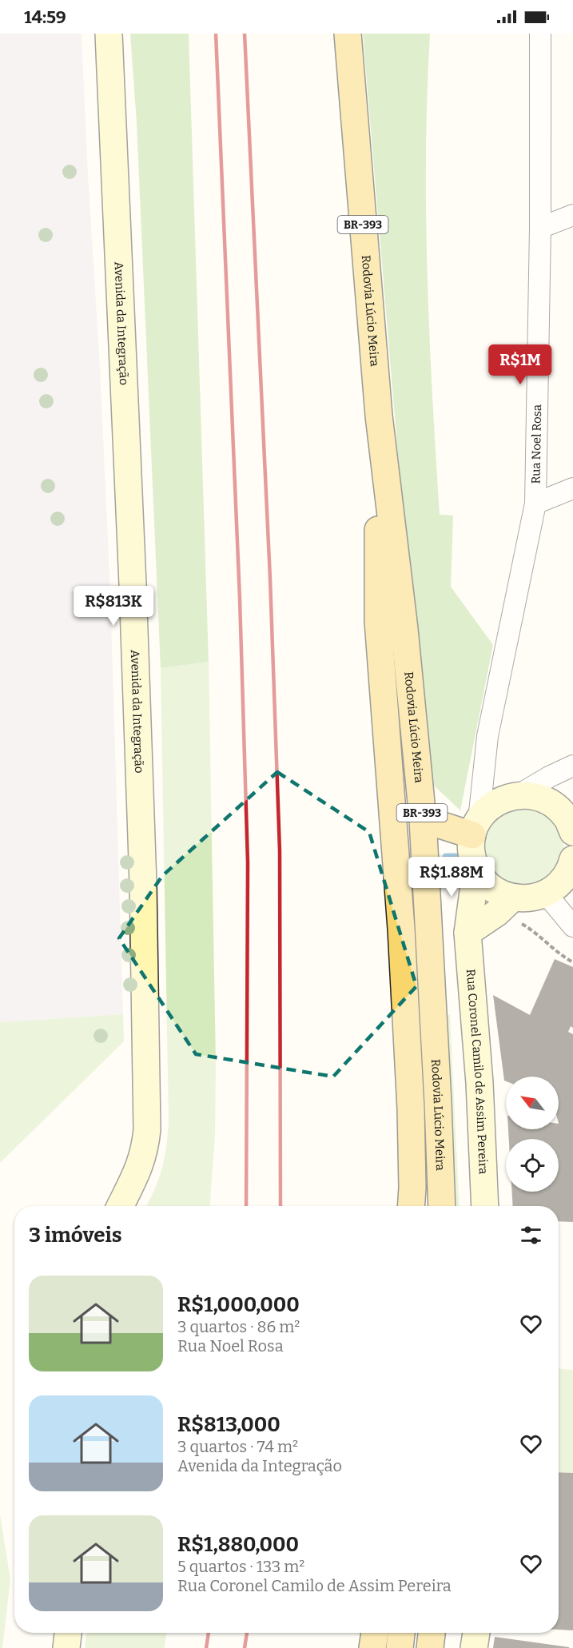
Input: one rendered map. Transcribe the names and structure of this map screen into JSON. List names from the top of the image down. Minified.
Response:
{"streets":{"main road":["BR-393","Rodovia Lúcio Meira"],"street":["Avenida da Integração","Rua Noel Rosa","Rua Coronel Camilo de Assim Pereira"]},"north":"top left","page":{"status":"14:59","price":["R$1M","R$813K","R$1.88M"],"heading":"3 imóveis","list":[{"name":"R$1,000,000","note":"3 quartos · 86 m² · Rua Noel Rosa"},{"name":"R$813,000","note":"3 quartos · 74 m² · Avenida da Integração"},{"name":"R$1,880,000","note":"5 quartos · 133 m² · Rua Coronel Camilo de Assim Pereira"}]}}
